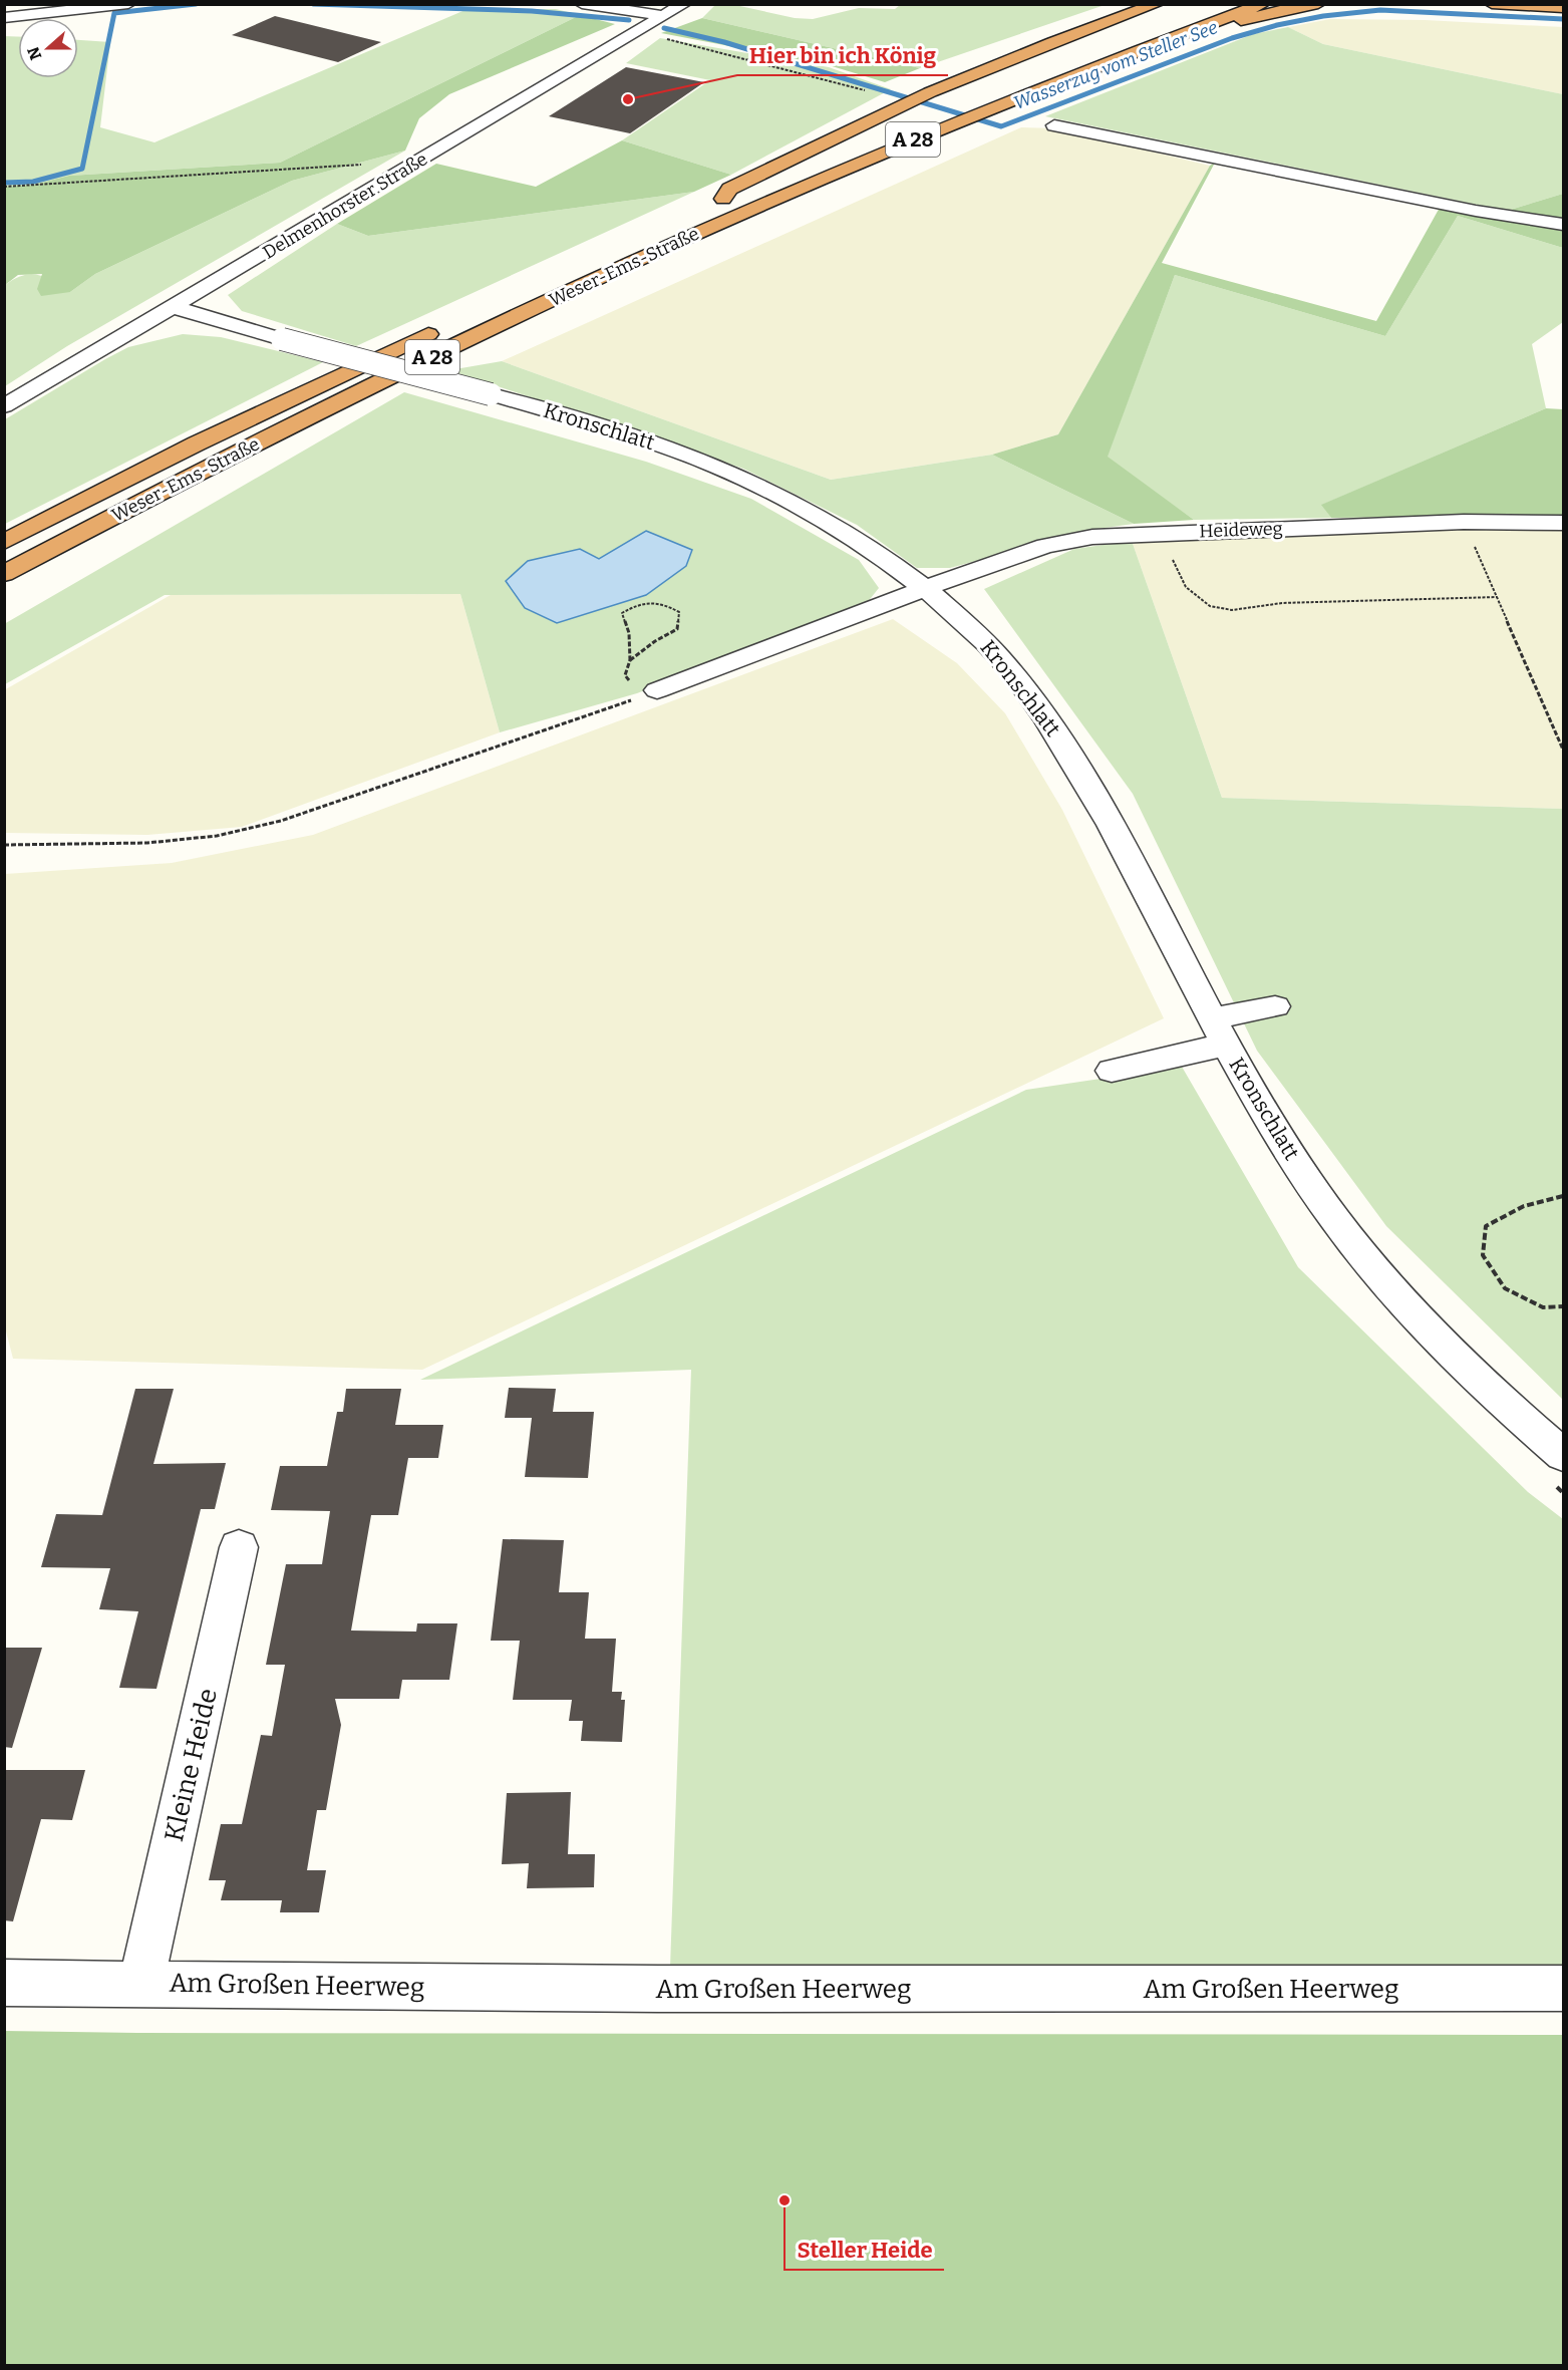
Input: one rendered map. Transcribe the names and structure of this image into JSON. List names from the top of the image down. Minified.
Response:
{"streets":{"highway":["A 28","Weser-Ems-Straße"],"street":["Delmenhorster Straße","Kronschlatt","Heideweg","Kleine Heide","Am Großen Heerweg"]},"crossings":[["Delmenhorster Straße","Kronschlatt"],["Kronschlatt","Heideweg"],["Kleine Heide","Am Großen Heerweg"]],"water":["Wasserzug vom Steller See"],"places":["Hier bin ich König","Steller Heide"],"north":"left"}
